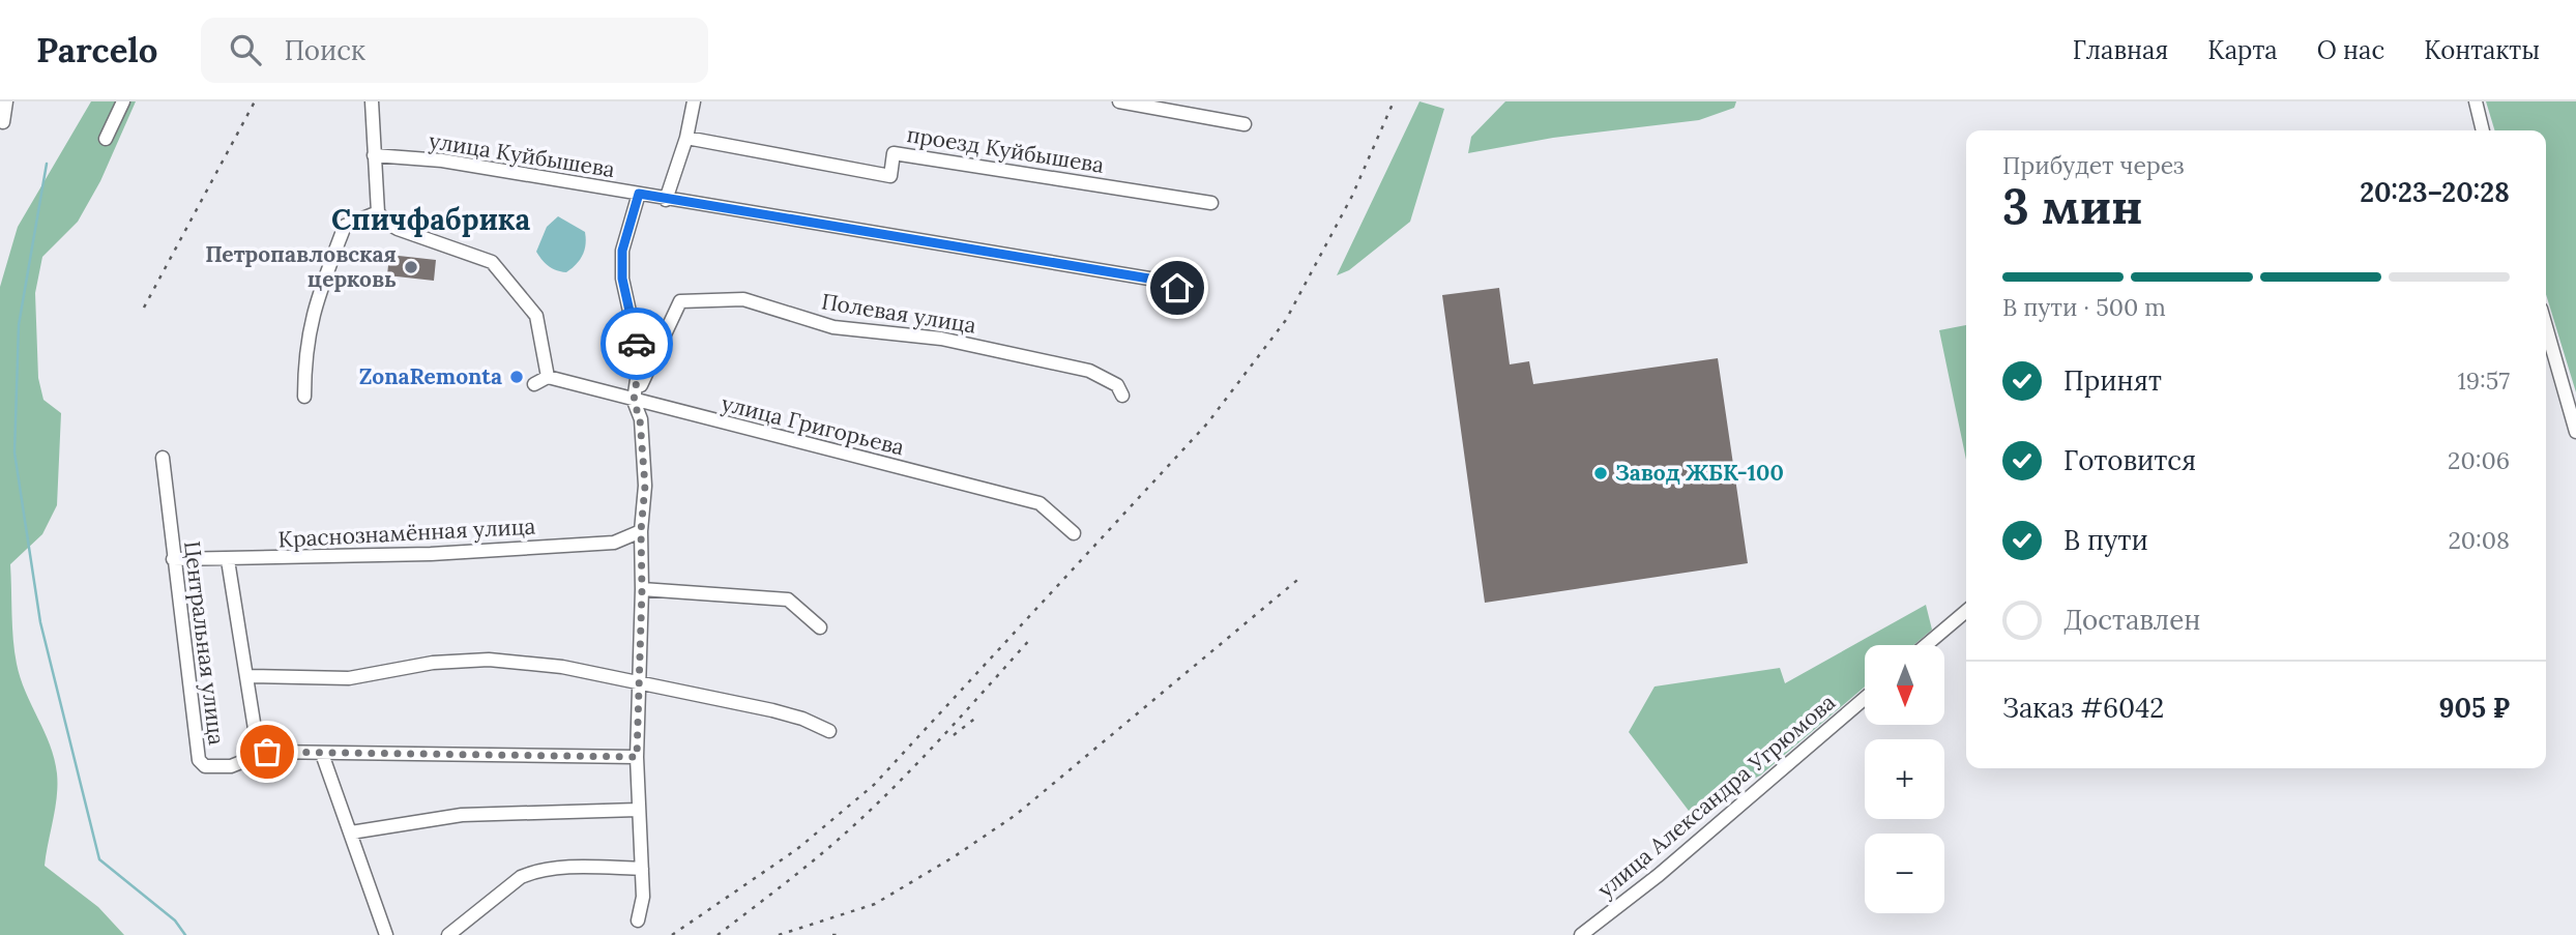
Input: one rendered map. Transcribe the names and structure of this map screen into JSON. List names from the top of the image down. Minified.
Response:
{"streets":{"street":["проезд Куйбышева","улица Куйбышева","Полевая улица","улица Григорьева","Краснознамённая улица","Центральная улица","улица Александра Угрюмова"]},"crossings":[["Полевая улица","улица Григорьева"],["Краснознамённая улица","Центральная улица"]],"districts":["Спичфабрика"],"places":["Петропавловская церковь","ZonaRemonta","Завод ЖБК-100"],"north":"bottom","page":{"header":"Parcelo","search":"Поиск","nav":["Главная","Карта","О нас","Контакты"],"heading":["3 мин","Прибудет через","20:23–20:28"],"panel":["Заказ #6042","905 ₽"],"bar":"В пути · 500 m","list":[["Принят","19:57"],["Готовится","20:06"],["В пути","20:08"],"Доставлен"],"map_buttons":["+","−"]}}
